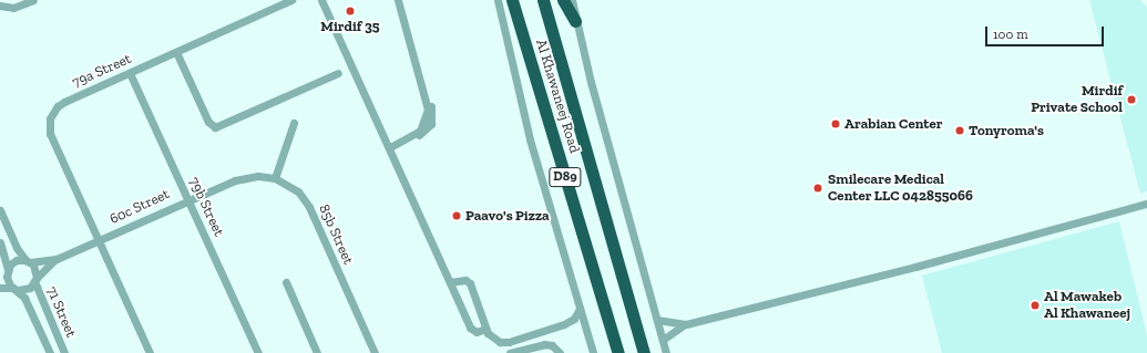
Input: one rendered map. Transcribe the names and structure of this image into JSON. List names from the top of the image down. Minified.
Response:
{"streets":{"highway":["Al Khawaneej Road","D89"],"street":["79a Street","60c Street","79b Street","85b Street","71 Street"]},"crossings":[["79a Street","60c Street"],["79a Street","79b Street"],["60c Street","79b Street"],["60c Street","85b Street"],["60c Street","71 Street"]],"places":["Mirdif 35","Mirdif Private School","Arabian Center","Tonyroma's","Smilecare Medical Center LLC 042855066","Paavo's Pizza","Al Mawakeb Al Khawaneej"],"scale_bar":"100 m"}
